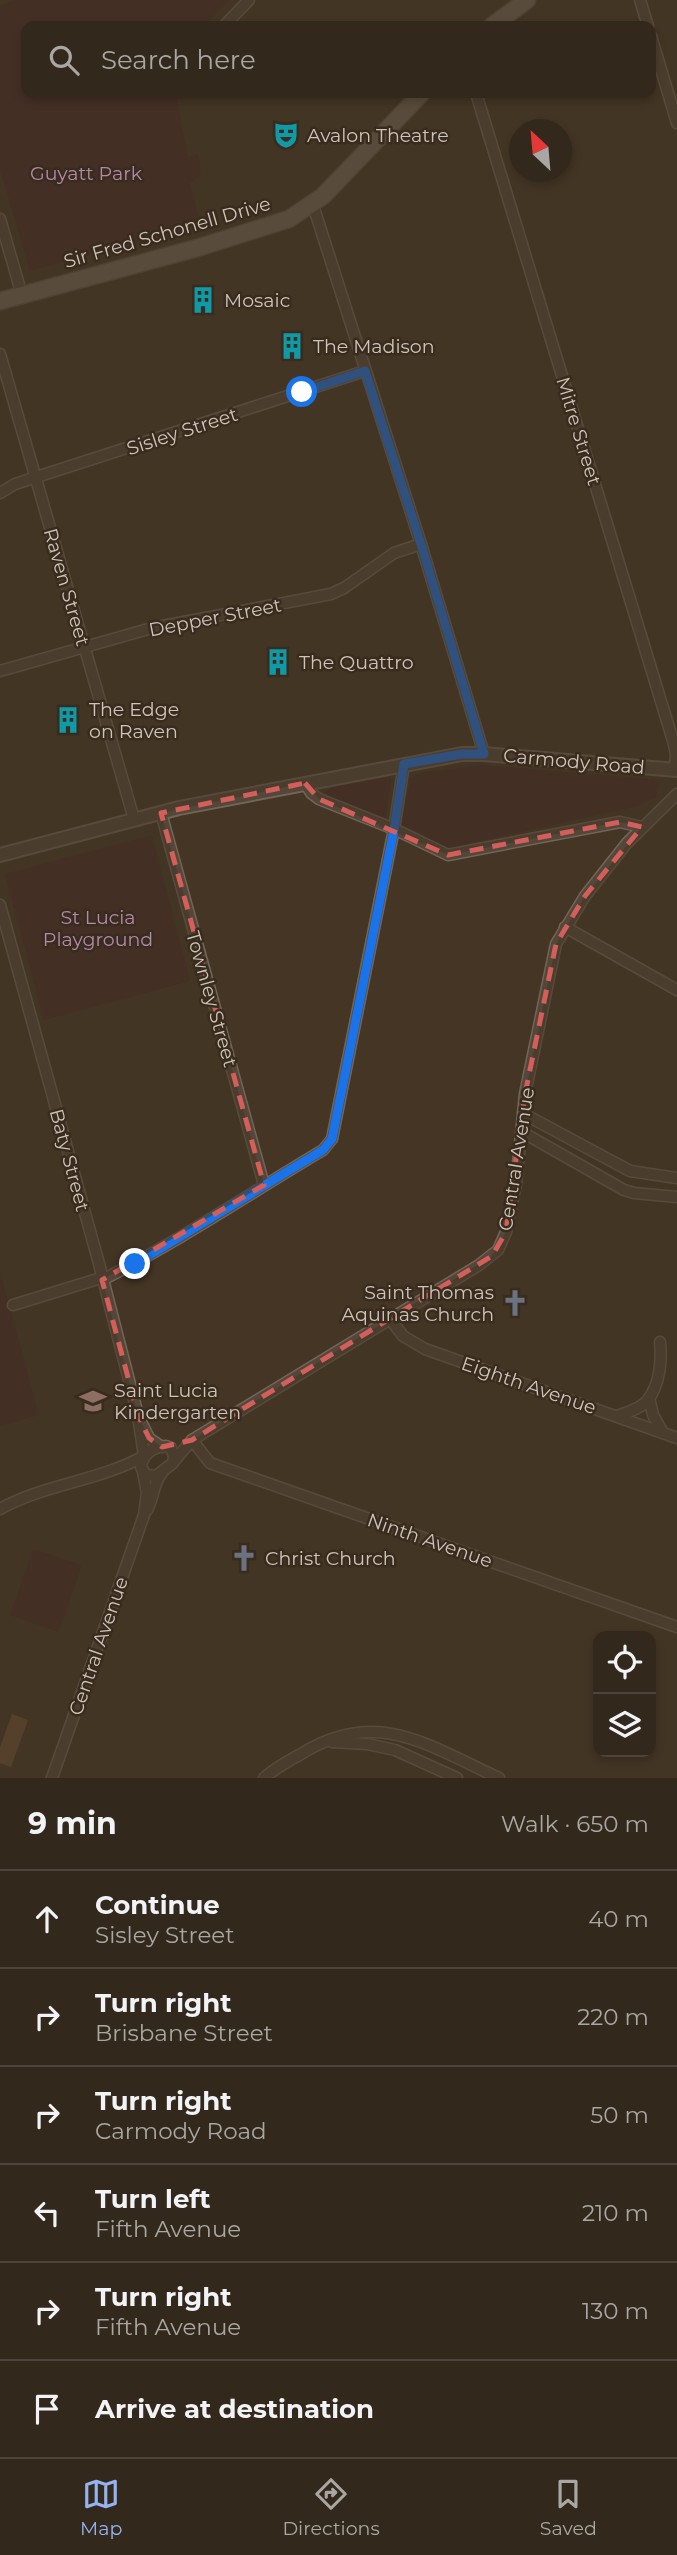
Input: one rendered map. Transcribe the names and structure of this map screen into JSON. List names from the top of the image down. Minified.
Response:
{"streets":{"main road":["Sir Fred Schonell Drive"],"street":["Sisley Street","Mitre Street","Raven Street","Depper Street","Carmody Road","Townley Street","Central Avenue","Baty Street","Eighth Avenue","Ninth Avenue"]},"crossings":[["Sisley Street","Raven Street"],["Mitre Street","Carmody Road"],["Raven Street","Depper Street"],["Raven Street","Carmody Road"],["Carmody Road","Townley Street"],["Central Avenue","Baty Street"],["Central Avenue","Eighth Avenue"],["Central Avenue","Ninth Avenue"]],"parks":["Guyatt Park","St Lucia Playground"],"places":{"theatre":["Avalon Theatre"],"building":["Mosaic","The Madison","The Quattro","The Edge on Raven"],"church":["Saint Thomas Aquinas Church","Christ Church"],"school or university":["Saint Lucia Kindergarten"]},"north":"top left","page":{"search":"Search here","heading":["9 min","Walk · 650 m"],"list":[["Continue","Sisley Street","40 m"],["Turn right","Brisbane Street","220 m"],["Turn right","Carmody Road","50 m"],["Turn left","Fifth Avenue","210 m"],["Turn right","Fifth Avenue","130 m"],"Arrive at destination"],"nav":["Map","Directions","Saved"]}}
